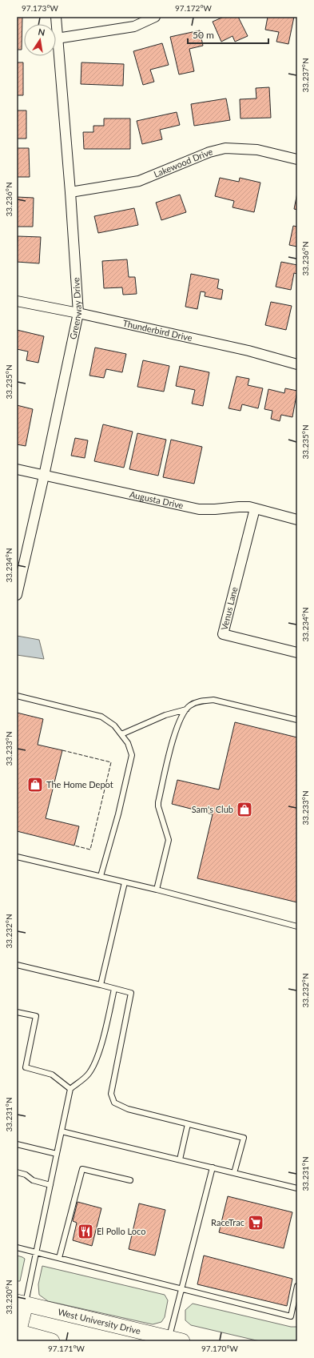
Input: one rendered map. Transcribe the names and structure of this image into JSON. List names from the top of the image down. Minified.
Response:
{"streets":{"main road":["West University Drive"],"street":["Lakewood Drive","Greenway Drive","Thunderbird Drive","Augusta Drive","Venus Lane"]},"crossings":[["Lakewood Drive","Greenway Drive"],["Greenway Drive","Thunderbird Drive"],["Greenway Drive","Augusta Drive"],["Augusta Drive","Venus Lane"]],"places":{"shop":["The Home Depot","Sam's Club"],"supermarket":["RaceTrac"],"restaurant":["El Pollo Loco"]},"scale_bar":"50 m","north":"top","coordinates":["97.173°W","97.172°W","33.237°N","33.236°N","33.235°N","33.234°N","33.233°N","33.232°N","33.231°N","33.230°N","97.171°W","97.170°W"]}
